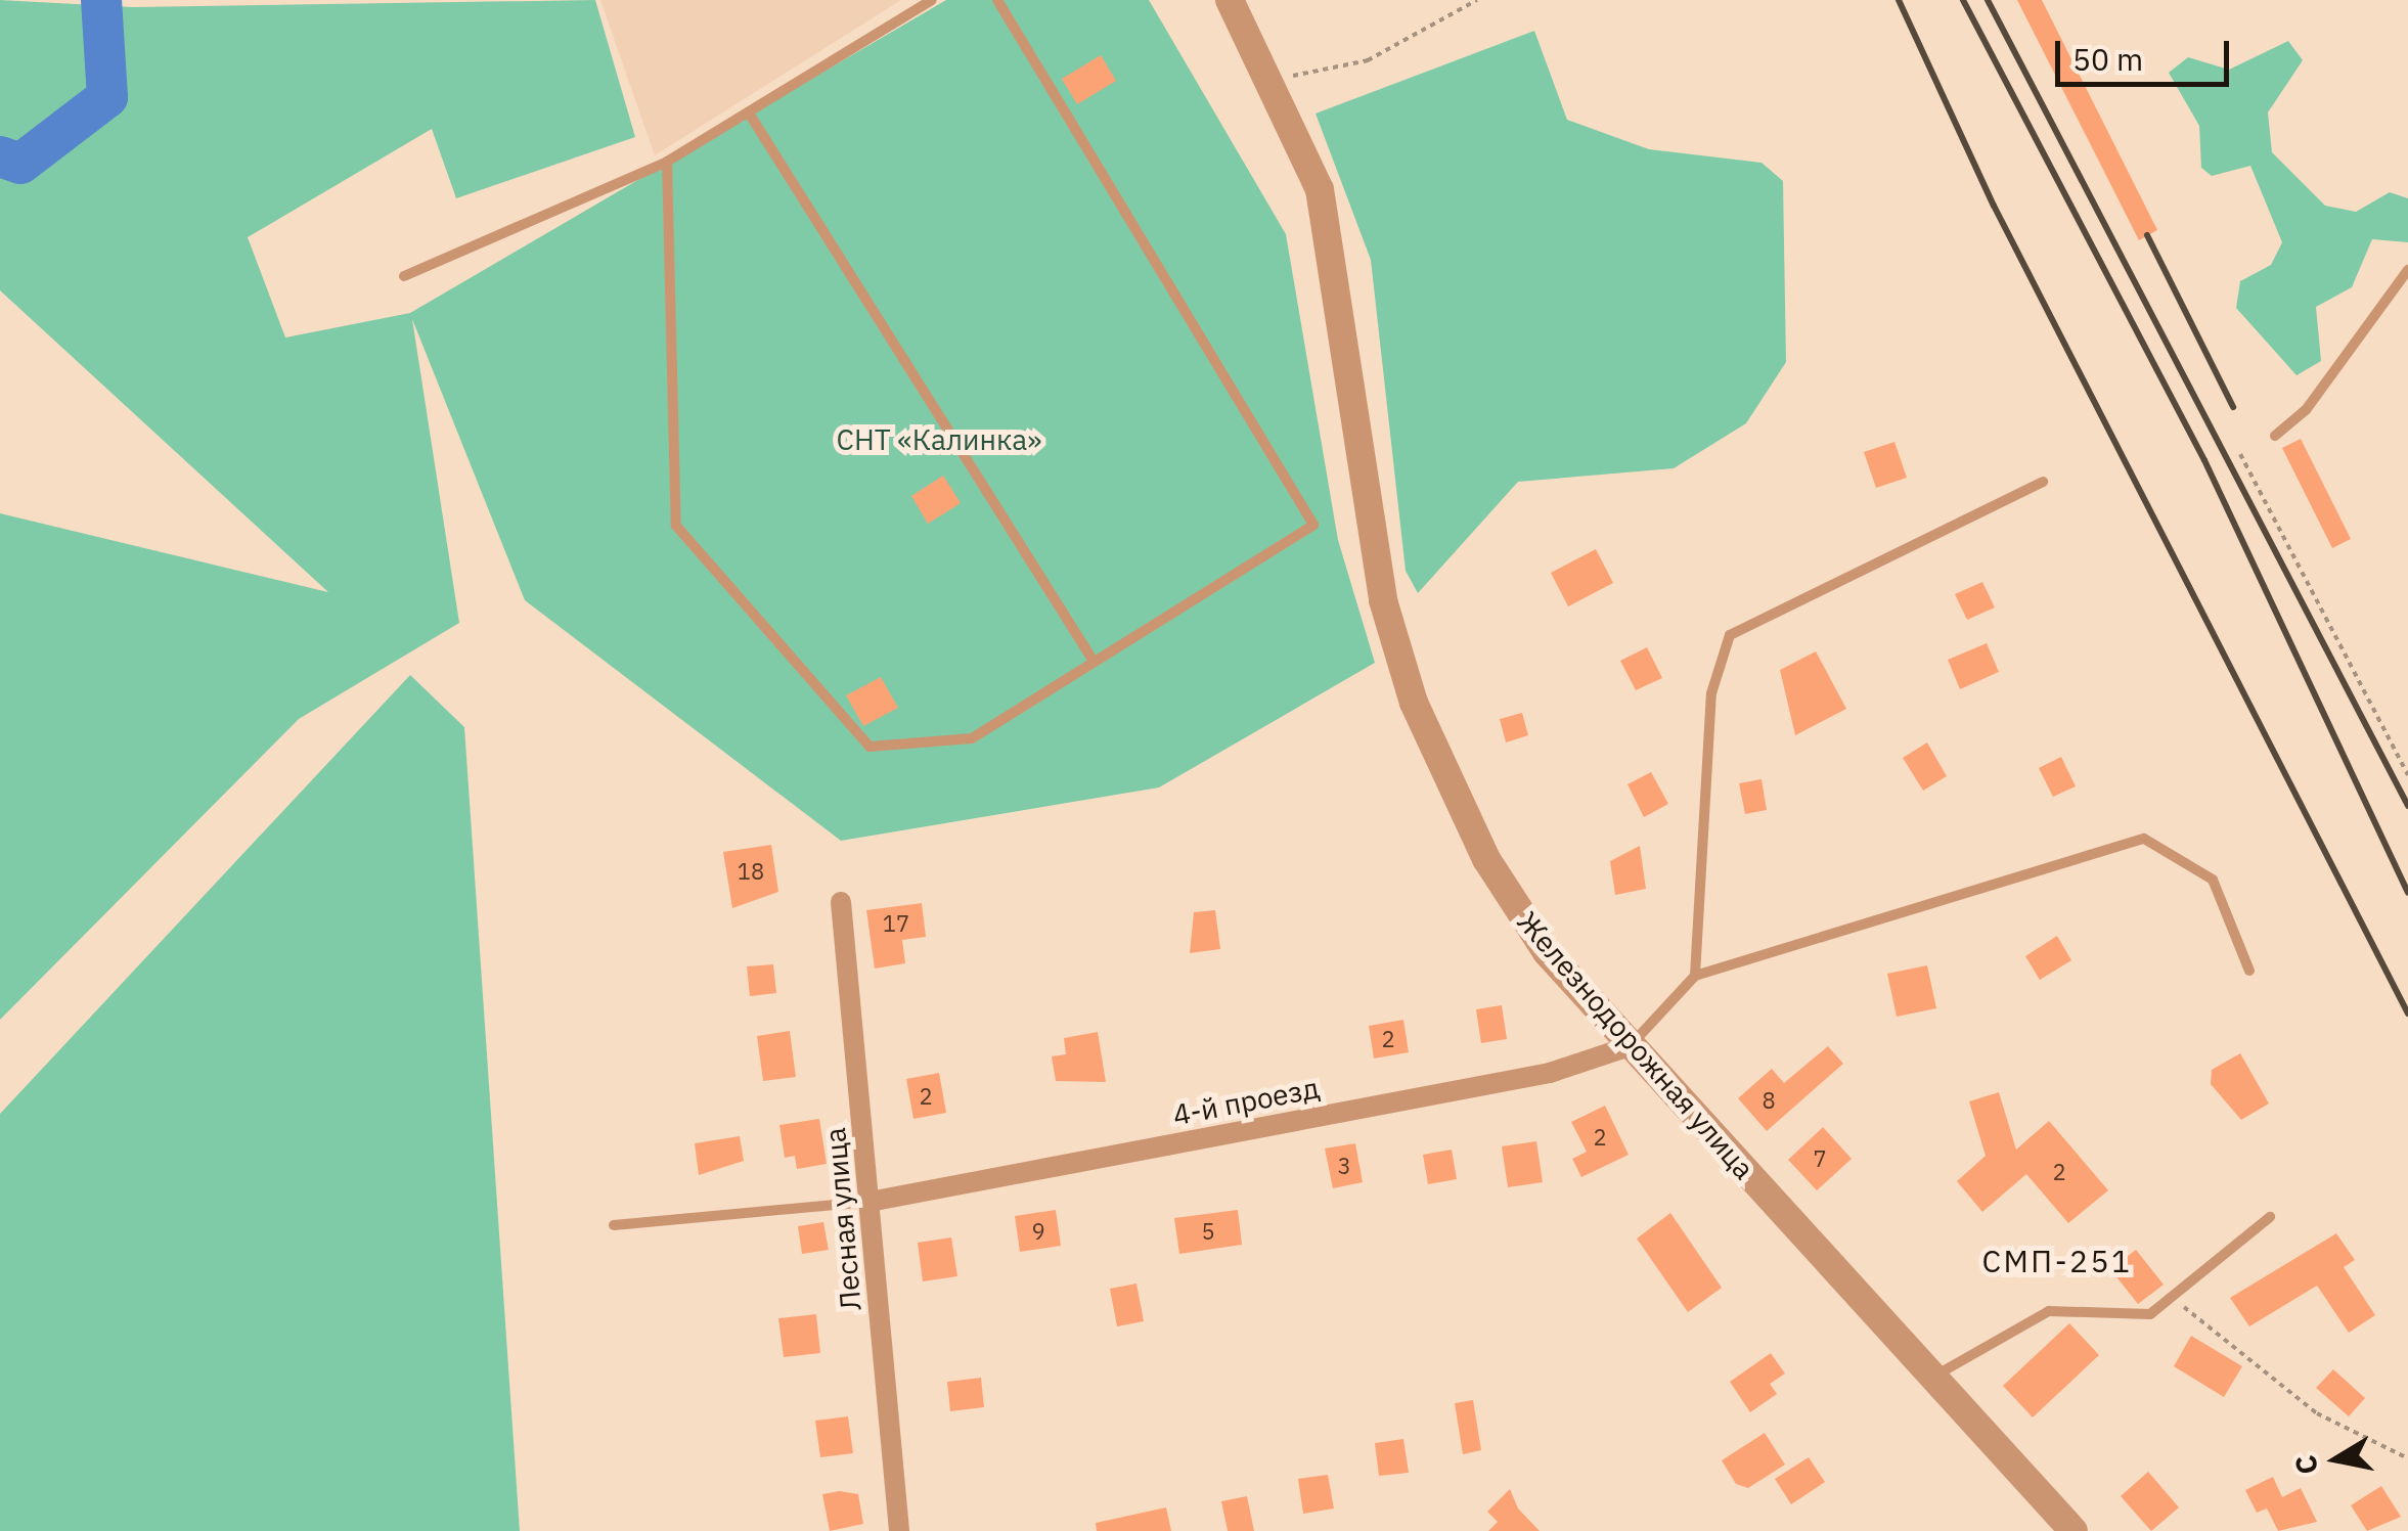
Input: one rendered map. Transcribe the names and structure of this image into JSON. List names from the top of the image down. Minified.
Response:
{"streets":{"street":["Железнодорожная улица","4-й проезд","Лесная улица"]},"crossings":[["Железнодорожная улица","4-й проезд"],["4-й проезд","Лесная улица"]],"districts":["СМП-251"],"parks":["СНТ «Калинка»"],"house_numbers":["18","17","2","2","8","2","7","3","2","9","5"],"scale_bar":"50 m","north":"left"}
